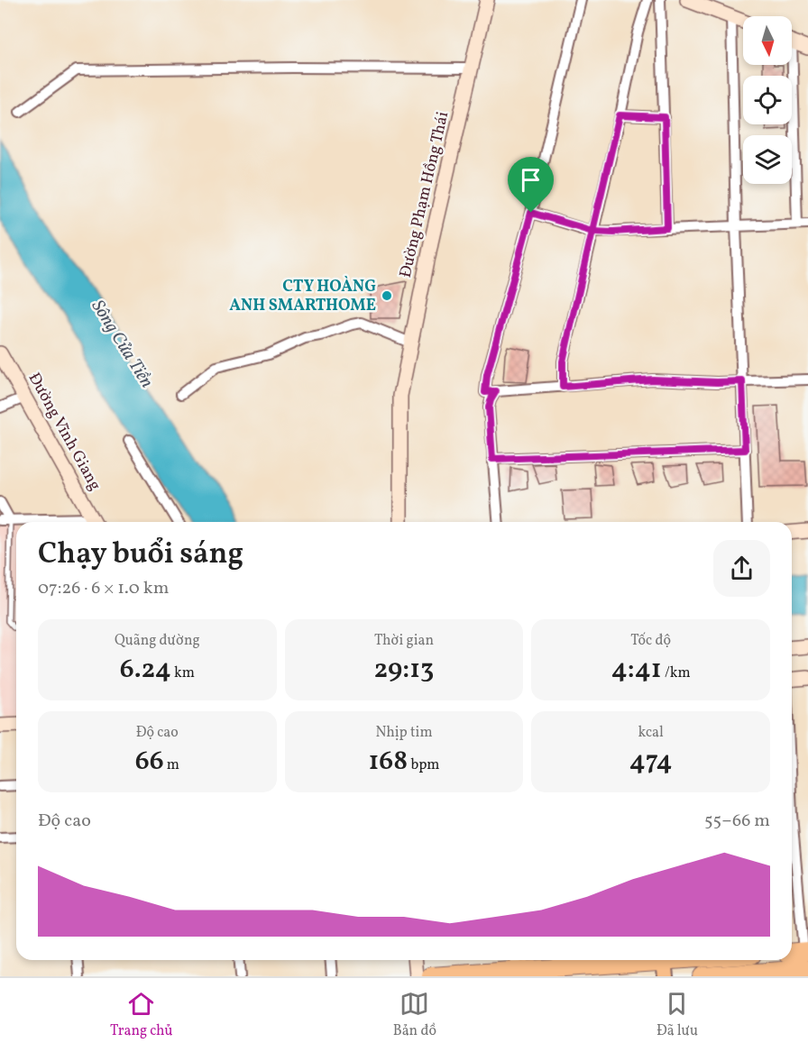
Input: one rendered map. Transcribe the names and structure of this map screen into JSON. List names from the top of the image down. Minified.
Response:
{"streets":{"main road":["Đường Phạm Hồng Thái","Đường Vĩnh Giang"]},"water":["Sông Cửa Tiền"],"places":["CTY HOÀNG ANH SMARTHOME"],"north":"bottom","page":{"heading":["Chạy buổi sáng","07:26 · 6 × 1.0 km"],"stats":[["Quãng đường","6.24 km"],["Thời gian","29:13"],["Tốc độ","4:41 /km"],["Độ cao","66 m"],["Nhịp tim","168 bpm"],["kcal","474"]],"chart":["Độ cao","55–66 m"],"tabs":["Trang chủ","Bản đồ","Đã lưu"]}}
